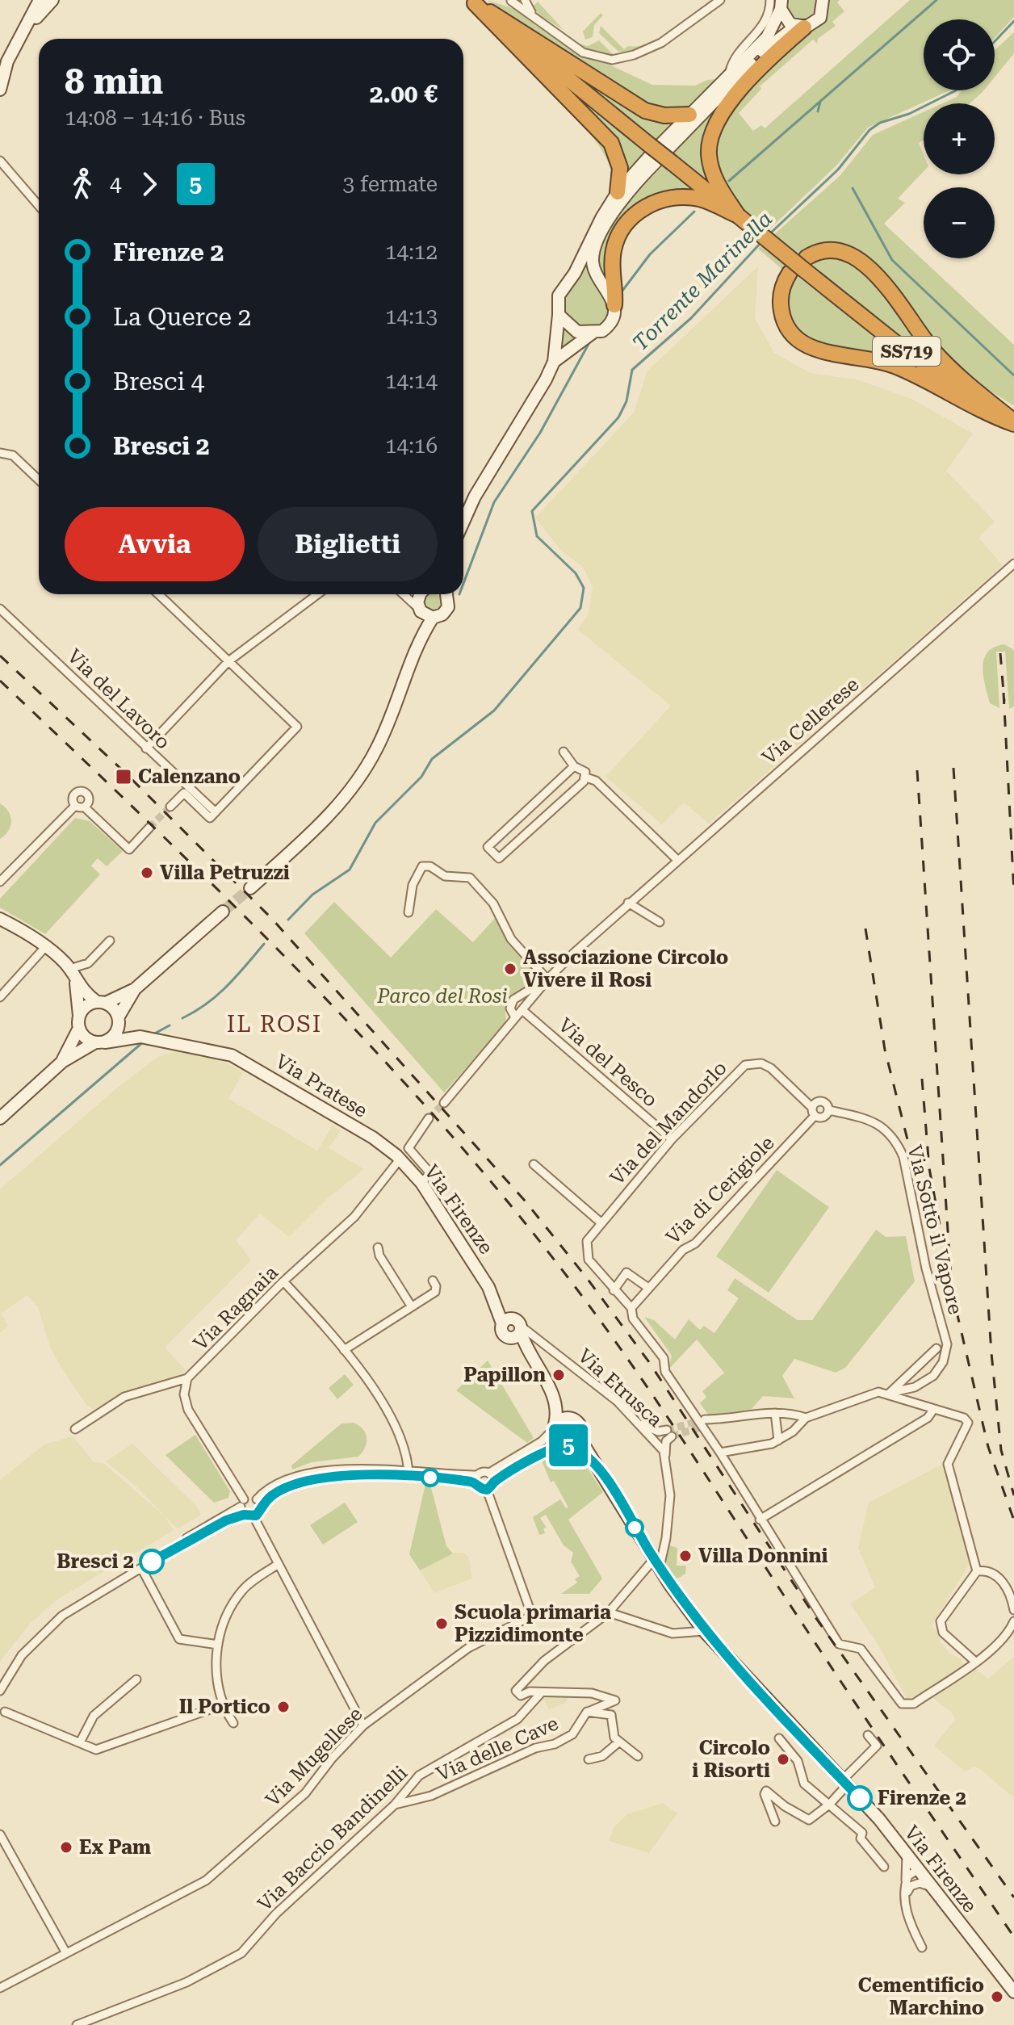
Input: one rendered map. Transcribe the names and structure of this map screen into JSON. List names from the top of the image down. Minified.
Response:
{"streets":{"highway":["SS719"],"main road":["Via Pratese","Via Firenze"],"street":["Via del Lavoro","Via Cellerese","Via del Pesco","Via del Mandorlo","Via di Cerigiole","Via Sotto il Vapore","Via Ragnaia","Via Etrusca","Via delle Cave","Via Mugellese","Via Baccio Bandinelli"]},"crossings":[["Via Cellerese","Via del Pesco"],["Via del Pesco","Via del Mandorlo"],["Via Pratese","Via Firenze"],["Via Pratese","Via Ragnaia"],["Via del Mandorlo","Via di Cerigiole"],["Via del Mandorlo","Via Sotto il Vapore"],["Via Firenze","Via Ragnaia"],["Via Firenze","Via Etrusca"],["Via Firenze","Via Mugellese"],["Via delle Cave","Via Baccio Bandinelli"]],"districts":["IL ROSI"],"water":["Torrente Marinella"],"parks":["Parco del Rosi"],"places":{"transit":["Calenzano"],"other":["Villa Petruzzi","Associazione Circolo Vivere il Rosi","Papillon","Villa Donnini","Bresci 2","Scuola primaria Pizzidimonte","Il Portico","Circolo i Risorti","Firenze 2","Ex Pam","Cementificio Marchino"]},"lines":["bus line 5"],"page":{"on_map":"5","map_buttons":["+","−"],"heading":["8 min","14:08 – 14:16 · Bus","2.00 €"],"legs":["4","5","3 fermate"],"list":[{"name":"Firenze 2","value":"14:12"},{"name":"La Querce 2","value":"14:13"},{"name":"Bresci 4","value":"14:14"},{"name":"Bresci 2","value":"14:16"}],"buttons":["Avvia","Biglietti"]}}
